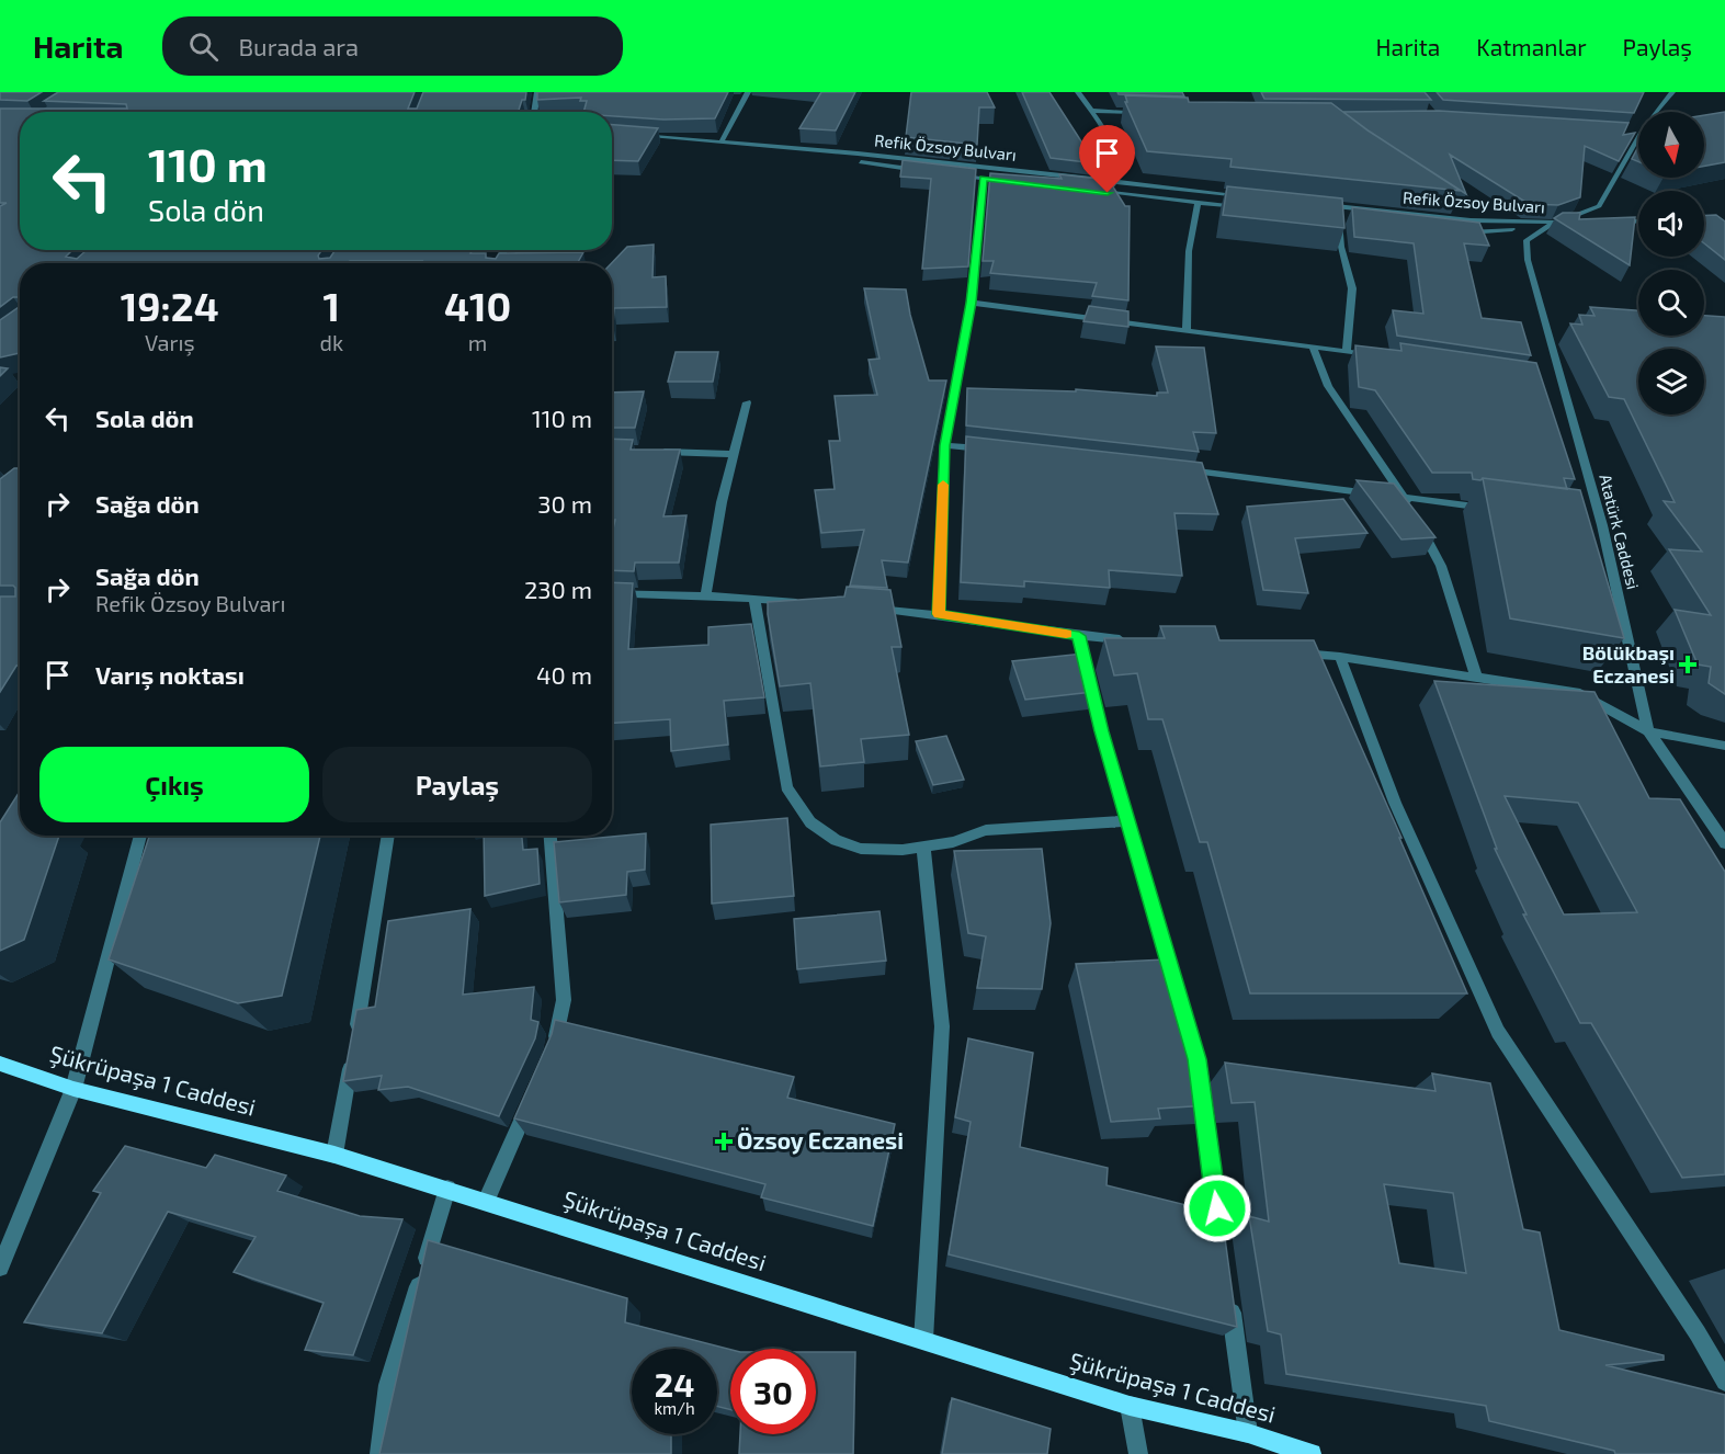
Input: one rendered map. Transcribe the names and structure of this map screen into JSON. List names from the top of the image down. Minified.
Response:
{"streets":{"main road":["Şükrüpaşa 1 Caddesi"],"street":["Refik Özsoy Bulvarı","Atatürk Caddesi"]},"crossings":[["Refik Özsoy Bulvarı","Atatürk Caddesi"]],"places":{"health":["Bölükbaşı Eczanesi","Özsoy Eczanesi"]},"north":"bottom","page":{"header":"Harita","search":"Burada ara","nav":["Harita","Katmanlar","Paylaş"],"turn":["110 m","Sola dön"],"eta":["19:24","Varış","1","dk","410","m"],"list":[{"name":"Sola dön","value":"110 m"},{"name":"Sağa dön","value":"30 m"},{"name":"Sağa dön","note":"Refik Özsoy Bulvarı","value":"230 m"},{"name":"Varış noktası","value":"40 m"}],"buttons":["Çıkış","Paylaş"],"speed":"24 km/h","limit":"30"}}
